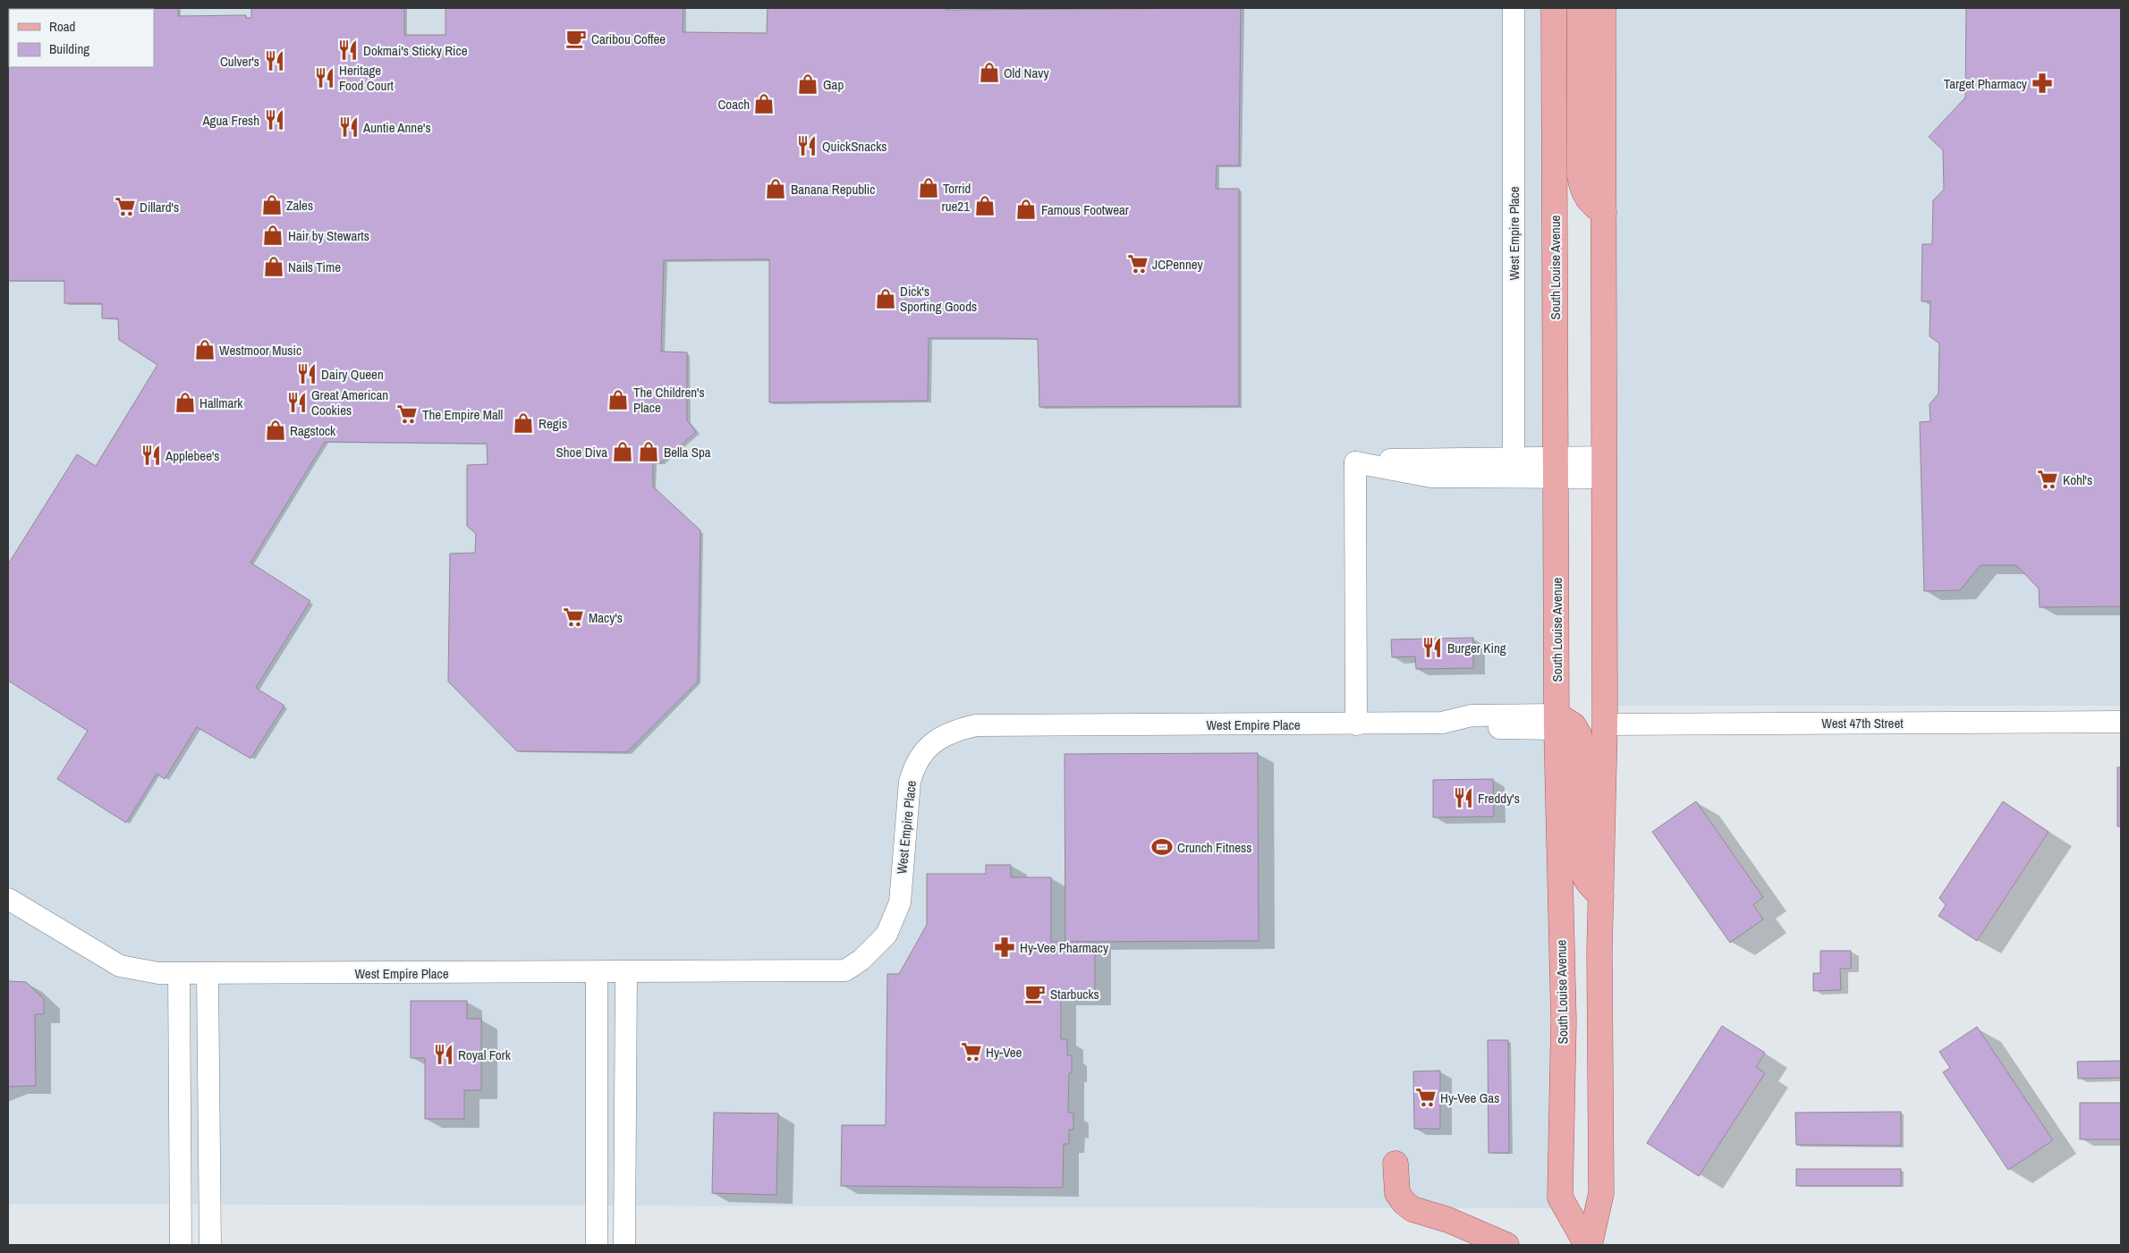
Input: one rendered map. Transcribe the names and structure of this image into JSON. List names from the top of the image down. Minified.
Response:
{"streets":{"main road":["South Louise Avenue"],"street":["West Empire Place","West 47th Street"]},"crossings":[["West Empire Place","South Louise Avenue"],["South Louise Avenue","West 47th Street"]],"places":{"cafe":["Caribou Coffee","Starbucks"],"restaurant":["Dokmai's Sticky Rice","Culver's","Heritage Food Court","Agua Fresh","Auntie Anne's","QuickSnacks","Dairy Queen","Great American Cookies","Applebee's","Burger King","Freddy's","Royal Fork"],"shop":["Old Navy","Gap","Coach","Torrid","Banana Republic","Zales","rue21","Famous Footwear","Hair by Stewarts","Nails Time","Dick's Sporting Goods","Westmoor Music","The Children's Place","Hallmark","Regis","Ragstock","Shoe Diva","Bella Spa"],"pharmacy":["Target Pharmacy","Hy-Vee Pharmacy"],"supermarket":["Dillard's","JCPenney","The Empire Mall","Kohl's","Macy's","Hy-Vee","Hy-Vee Gas"],"sports":["Crunch Fitness"]},"legend":["Road","Building"]}
